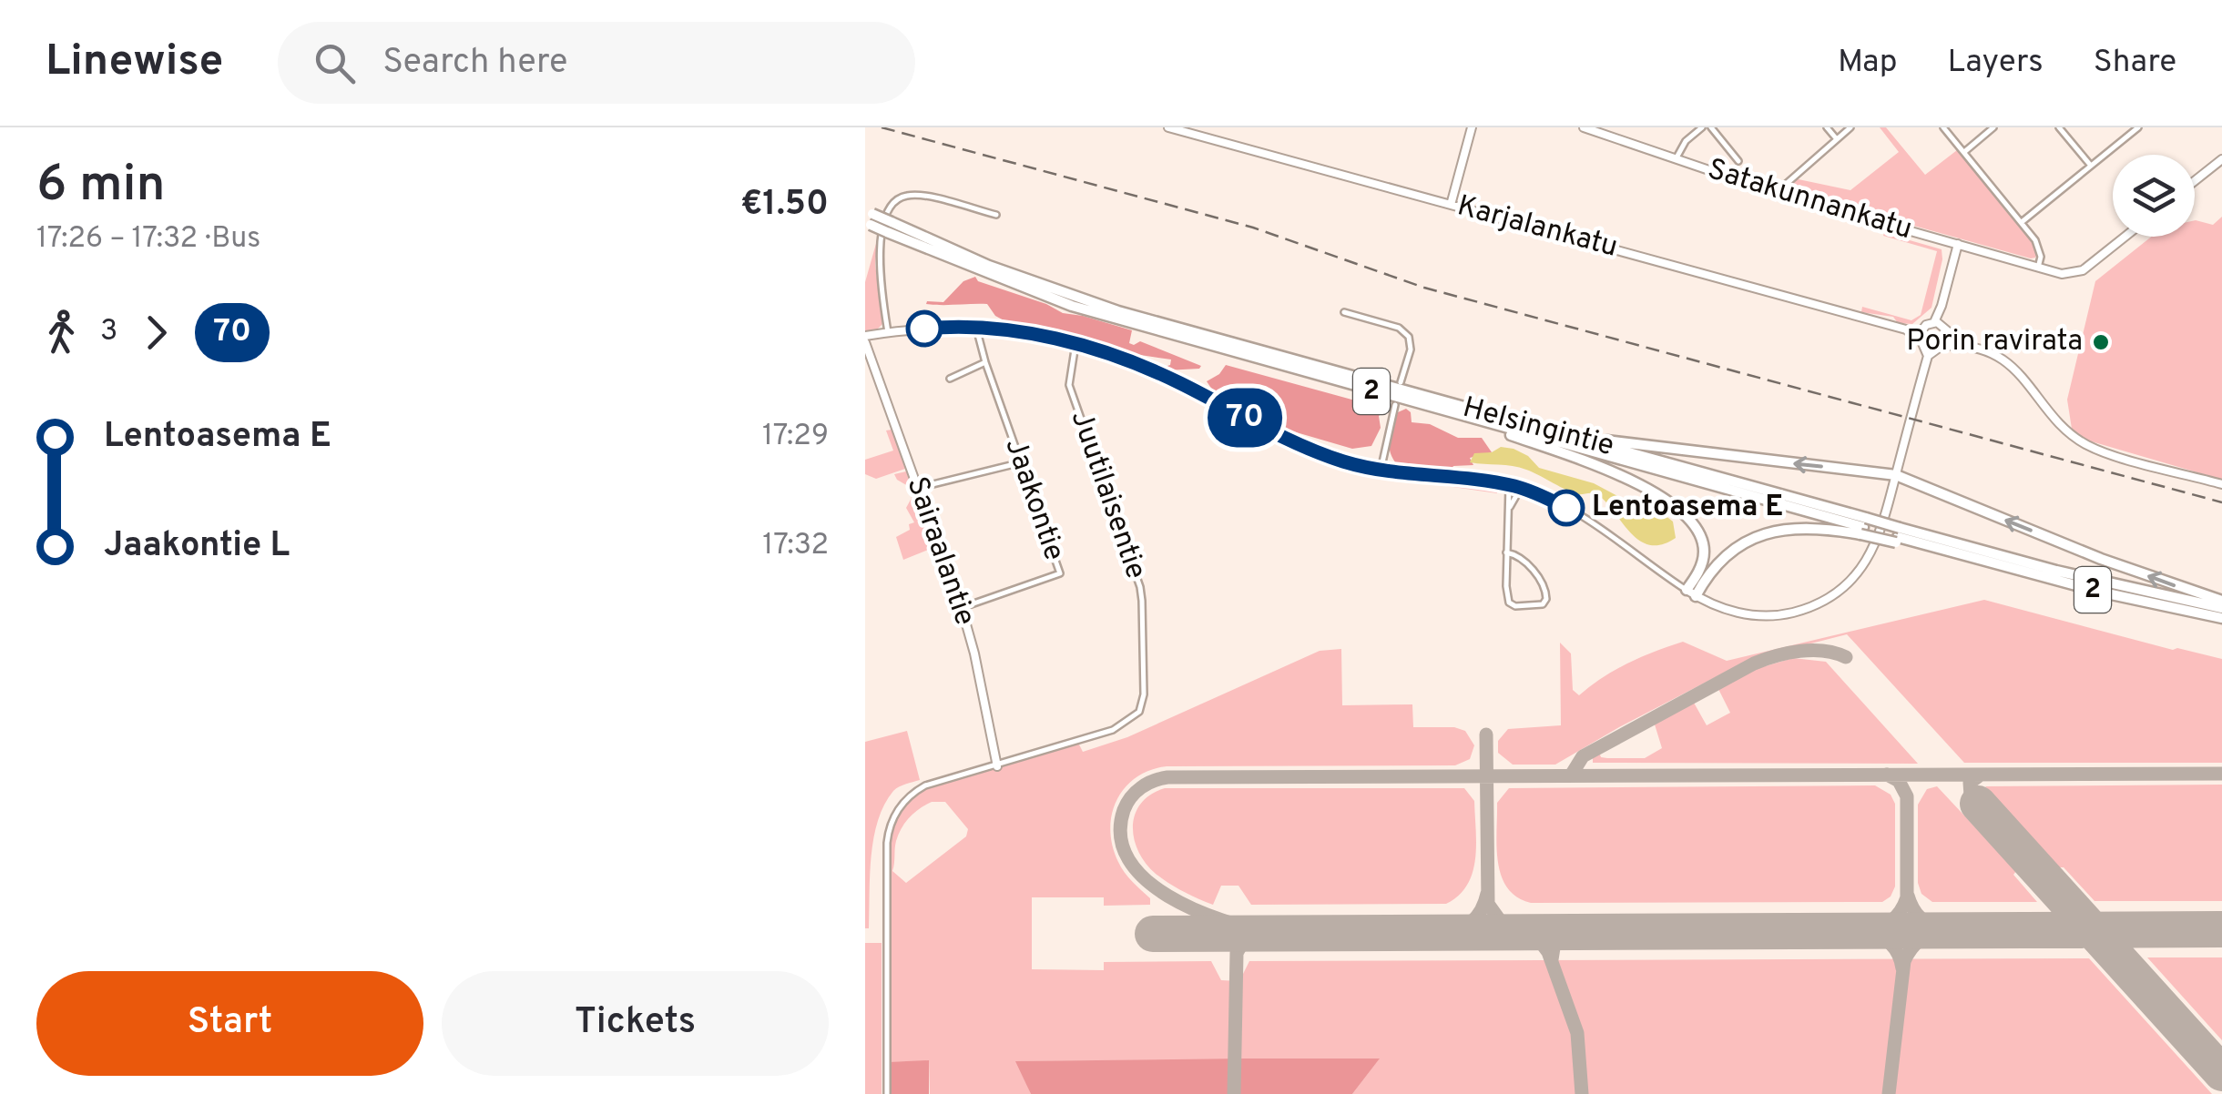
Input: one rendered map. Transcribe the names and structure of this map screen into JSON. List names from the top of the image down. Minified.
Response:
{"streets":{"highway":["2","Helsingintie"],"street":["Satakunnankatu","Karjalankatu","Juutilaisentie","Jaakontie","Sairaalantie"]},"crossings":[["Juutilaisentie","Sairaalantie"],["Jaakontie","Sairaalantie"]],"places":["Porin ravirata","Lentoasema E"],"lines":["bus line 70"],"page":{"header":"Linewise","search":"Search here","nav":["Map","Layers","Share"],"heading":["6 min","17:26 – 17:32 · Bus","€1.50"],"on_map":"70","legs":["3","70"],"list":[{"name":"Lentoasema E","value":"17:29"},{"name":"Jaakontie L","value":"17:32"}],"buttons":["Start","Tickets"]}}
